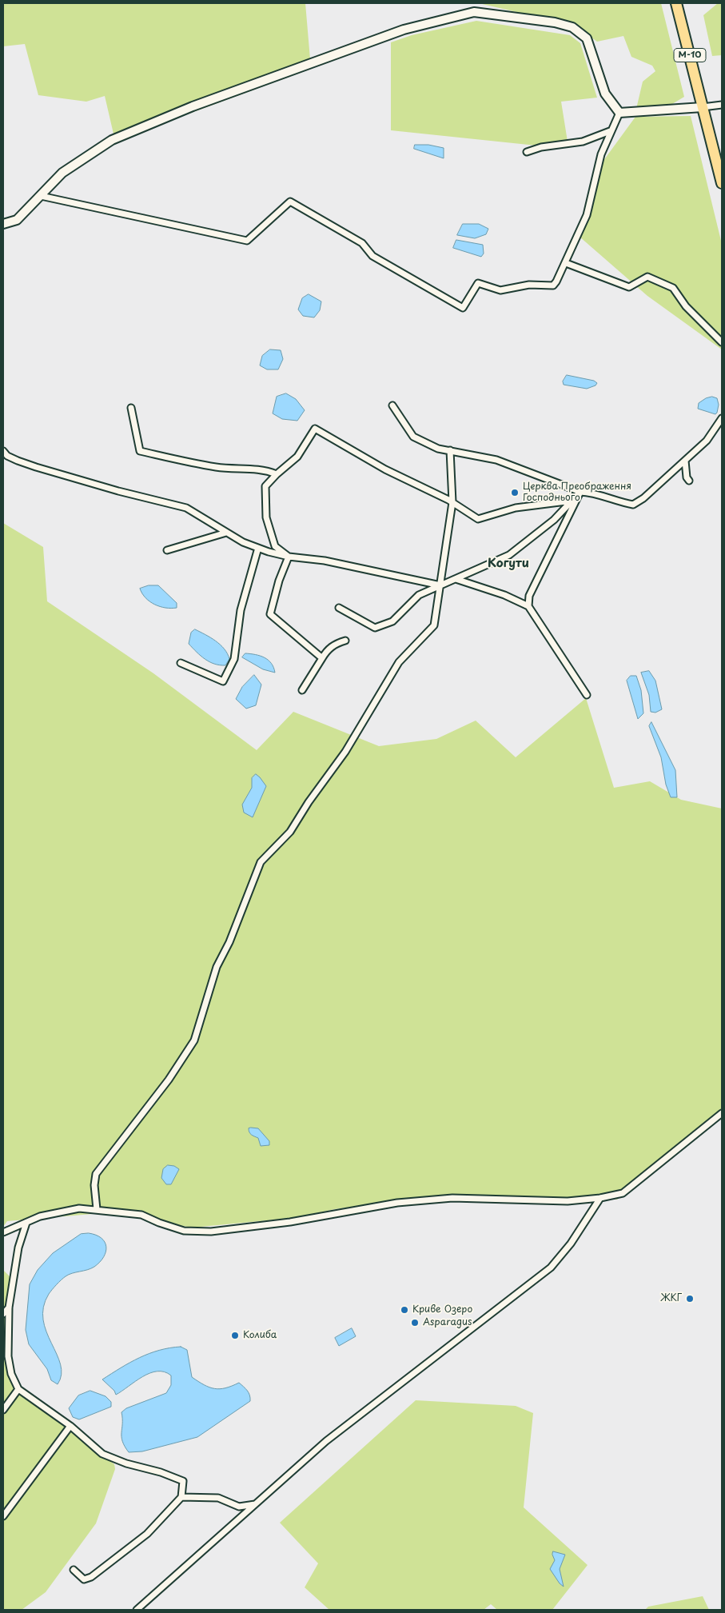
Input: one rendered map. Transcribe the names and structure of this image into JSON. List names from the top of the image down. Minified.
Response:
{"streets":{"highway":["М-10"]},"districts":["Когути"],"places":["Церква Преображення Господнього","ЖКГ","Криве Озеро","Asparagus","Колиба"]}
